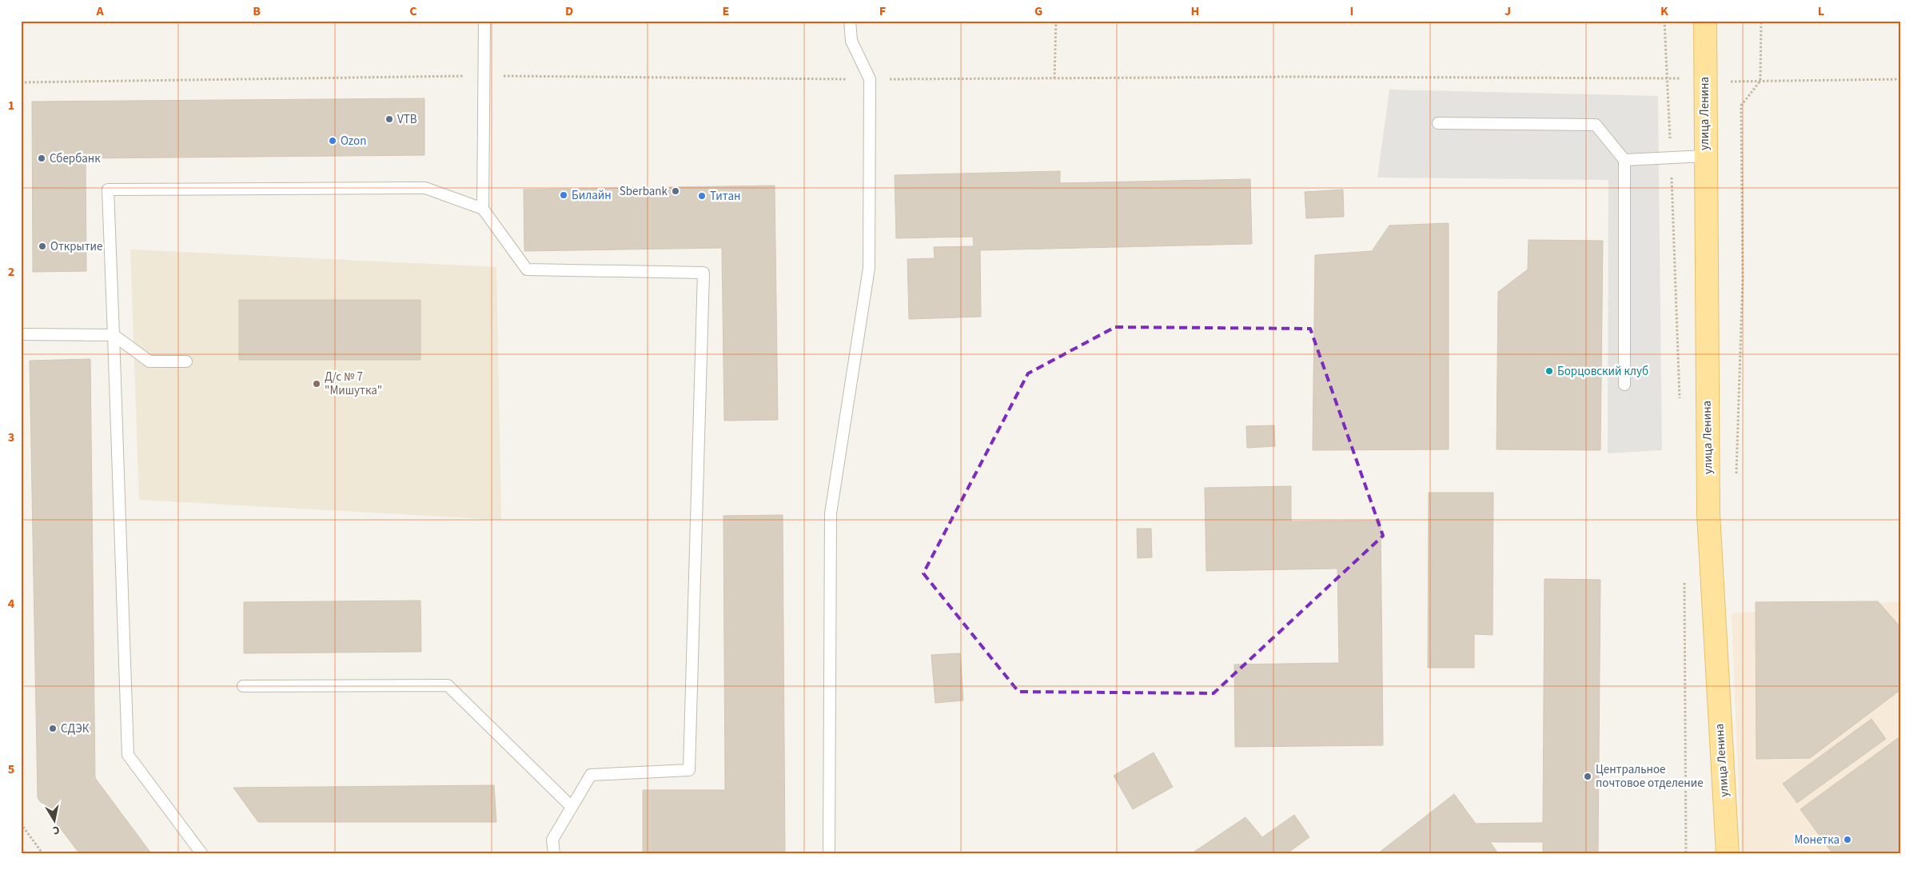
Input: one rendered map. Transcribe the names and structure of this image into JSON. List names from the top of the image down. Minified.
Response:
{"streets":{"main road":["улица Ленина"]},"places":["VTB","Ozon","Сбербанк","Sberbank","Билайн","Титан","Открытие","Борцовский клуб","Д/с № 7 \"Мишутка\"","СДЭК","Центральное почтовое отделение","Монетка"],"north":"bottom","grid":{"columns":["A","B","C","D","E","F","G","H","I","J","K","L"],"rows":["1","2","3","4","5"]}}
